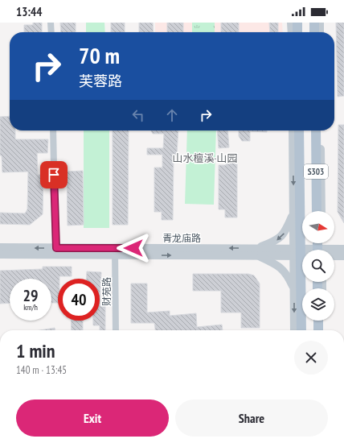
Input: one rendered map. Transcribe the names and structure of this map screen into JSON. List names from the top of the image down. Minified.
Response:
{"streets":{"main road":["S303"],"street":["青龙庙路","财苑路"]},"crossings":[["S303","青龙庙路"],["青龙庙路","财苑路"]],"districts":["山水檀溪·山园"],"north":"right","page":{"status":"13:44","turn":["70 m","芙蓉路"],"speed":"29 km/h","limit":"40","heading":["1 min","140 m · 13:45"],"buttons":["Exit","Share"]}}
